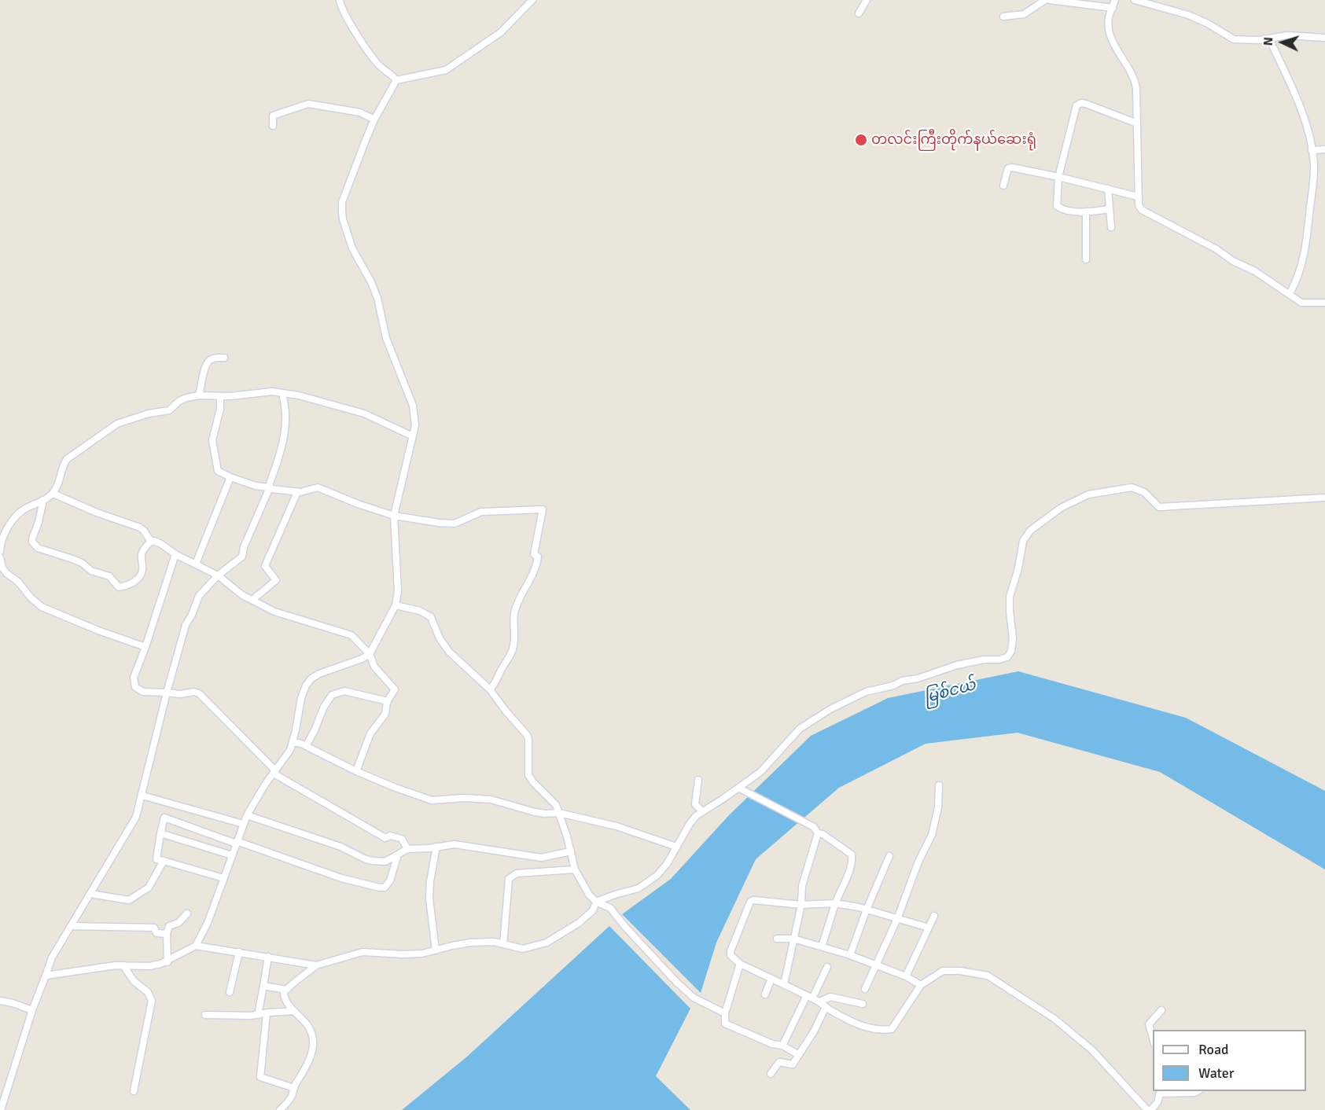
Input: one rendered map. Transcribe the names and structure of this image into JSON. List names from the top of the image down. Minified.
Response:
{"water":["မြစ်ငယ်"],"places":["တလင်းကြီးတိုက်နယ်ဆေးရုံ"],"legend":["Road","Water"],"north":"left"}
